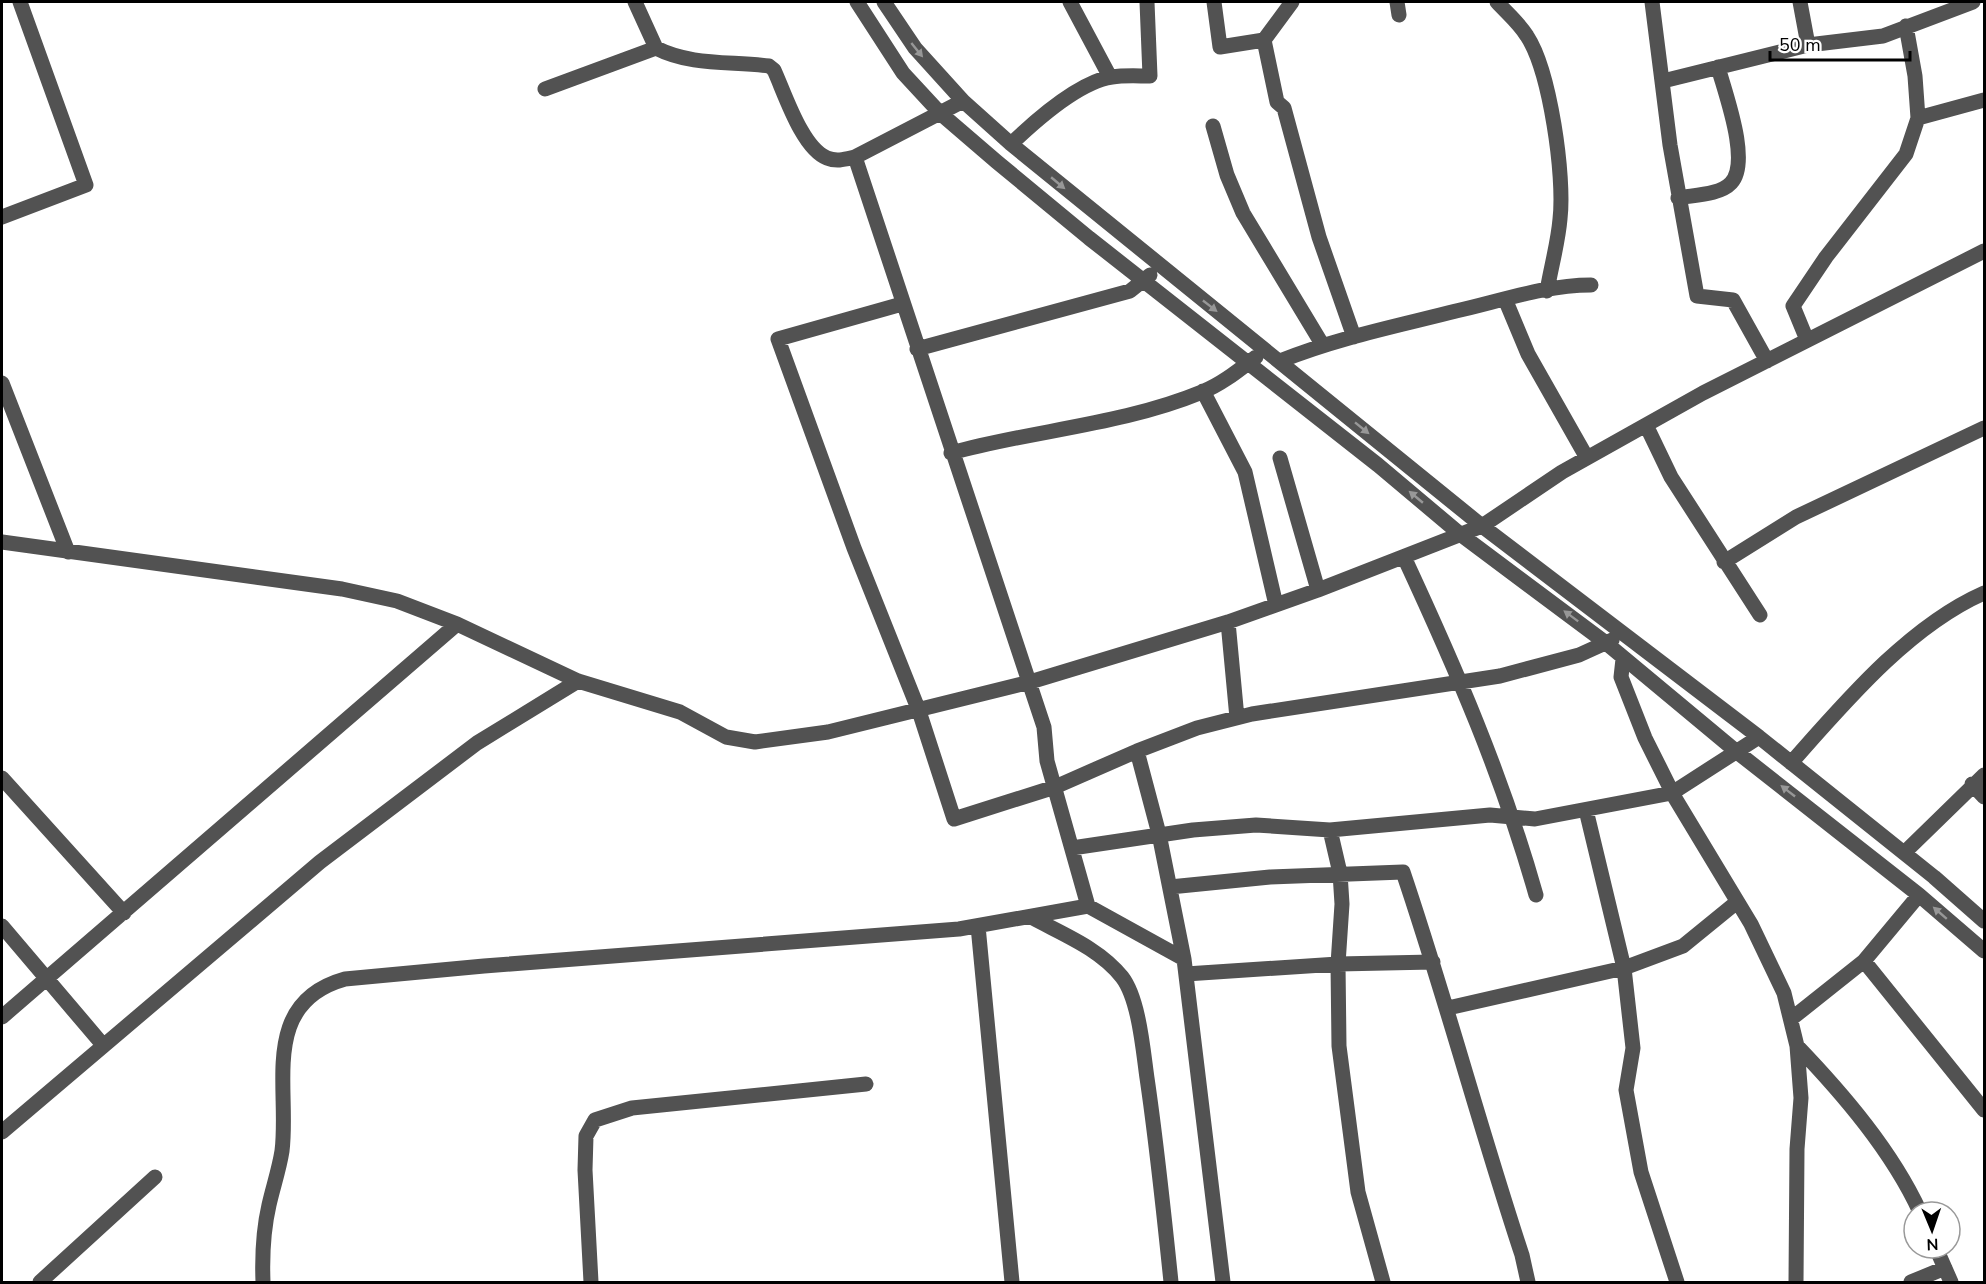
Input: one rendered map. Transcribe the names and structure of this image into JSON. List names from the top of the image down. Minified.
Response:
{"scale_bar":"50 m","north":"bottom"}
